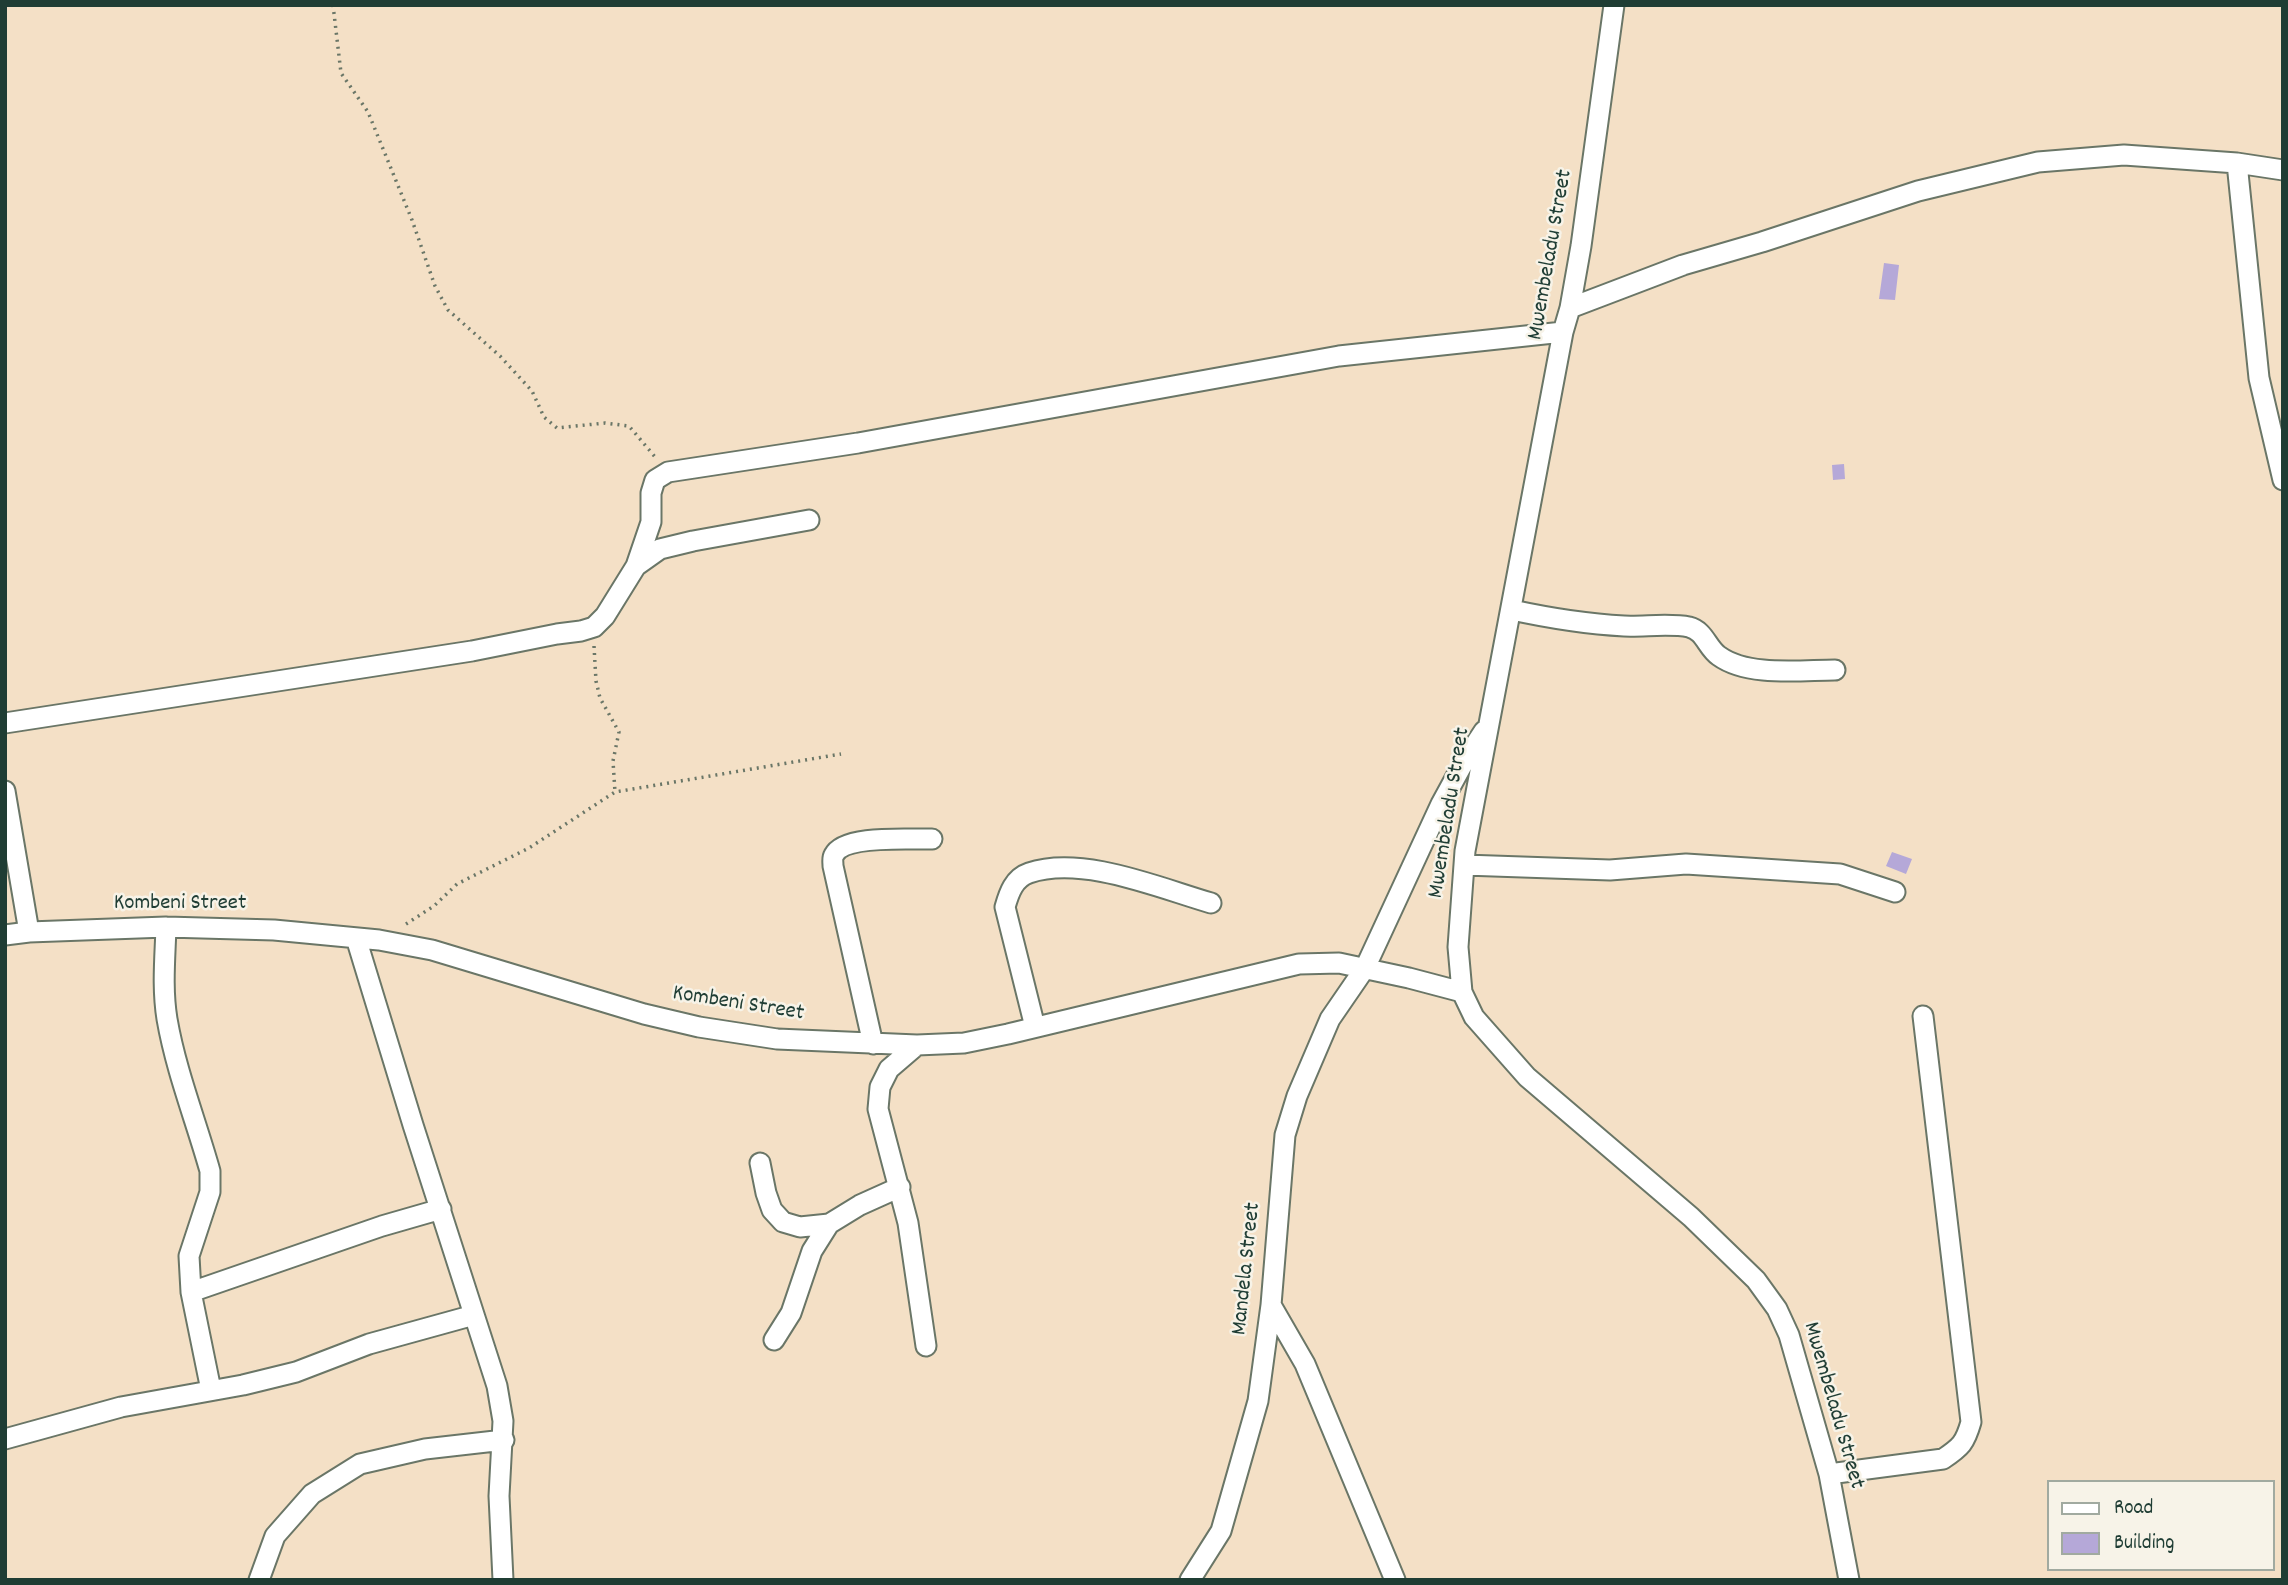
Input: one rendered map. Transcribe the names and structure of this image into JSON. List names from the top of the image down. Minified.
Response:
{"streets":{"street":["Mwembeladu Street","Kombeni Street","Mandela Street"]},"crossings":[["Mwembeladu Street","Kombeni Street"],["Mwembeladu Street","Mandela Street"],["Kombeni Street","Mandela Street"]],"legend":["Road","Building"]}
